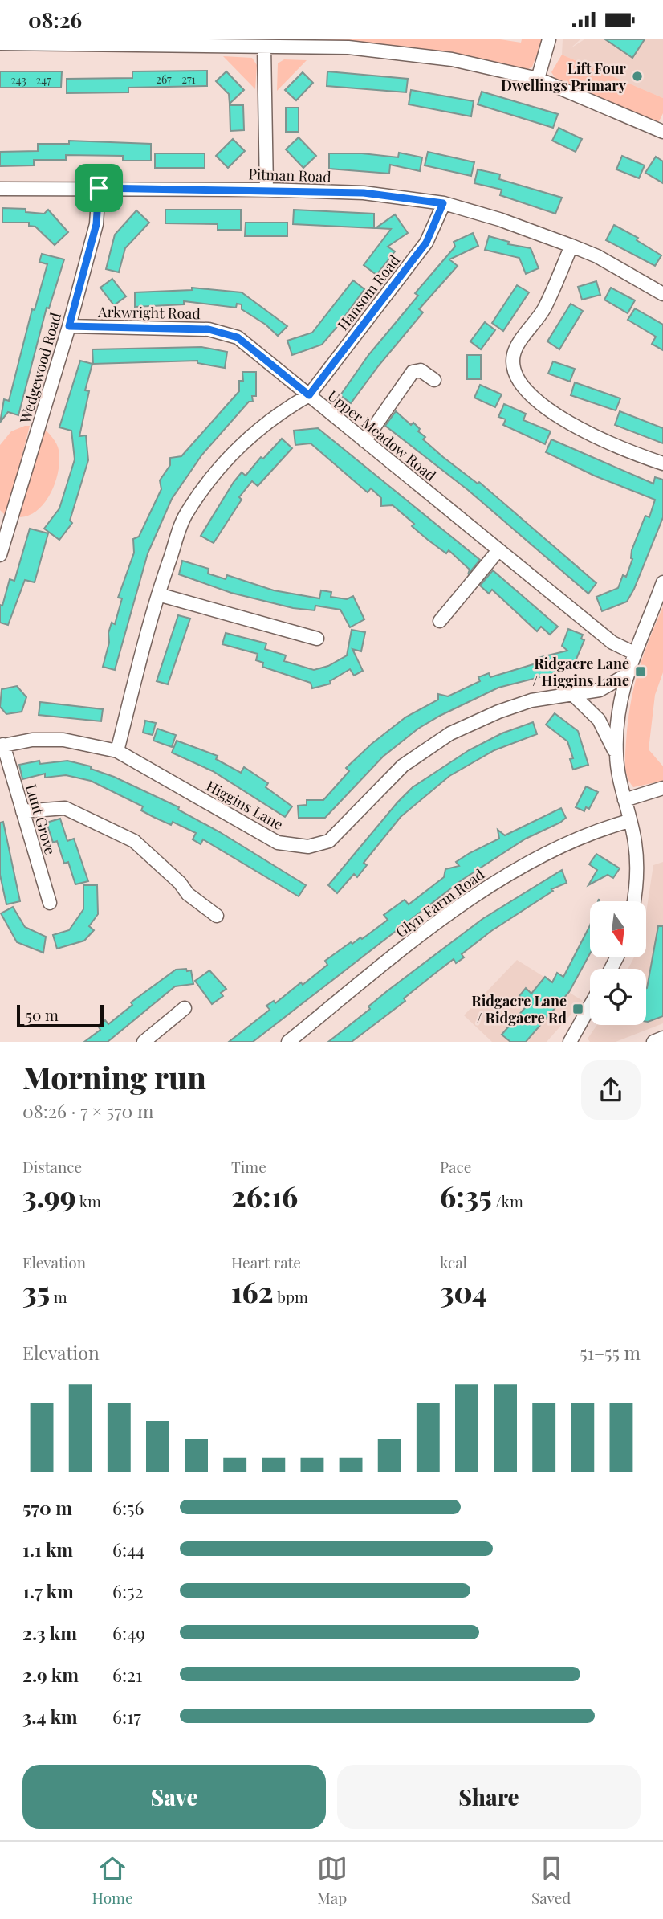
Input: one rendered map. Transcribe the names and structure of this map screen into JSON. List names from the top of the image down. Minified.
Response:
{"streets":{"street":["Pitman Road","Hansom Road","Arkwright Road","Wedgewood Road","Upper Meadow Road","Higgins Lane","Lunt Grove","Glyn Farm Road"]},"crossings":[["Pitman Road","Hansom Road"],["Pitman Road","Wedgewood Road"],["Hansom Road","Arkwright Road"],["Hansom Road","Upper Meadow Road"],["Arkwright Road","Wedgewood Road"],["Arkwright Road","Upper Meadow Road"],["Upper Meadow Road","Higgins Lane"],["Higgins Lane","Lunt Grove"]],"places":{"other":["Lift Four Dwellings Primary"],"transit":["Ridgacre Lane / Higgins Lane","Ridgacre Lane / Ridgacre Rd"]},"house_numbers":["267","271","243","247"],"scale_bar":"50 m","north":"bottom","page":{"status":"08:26","scale":"50 m","heading":["Morning run","08:26 · 7 × 570 m"],"stats":[["Distance","3.99 km"],["Time","26:16"],["Pace","6:35 /km"],["Elevation","35 m"],["Heart rate","162 bpm"],["kcal","304"]],"chart":["Elevation","51–55 m"],"list":[{"name":"570 m","note":"6:56"},{"name":"1.1 km","note":"6:44"},{"name":"1.7 km","note":"6:52"},{"name":"2.3 km","note":"6:49"},{"name":"2.9 km","note":"6:21"},{"name":"3.4 km","note":"6:17"}],"buttons":["Save","Share"],"tabs":["Home","Map","Saved"]}}
